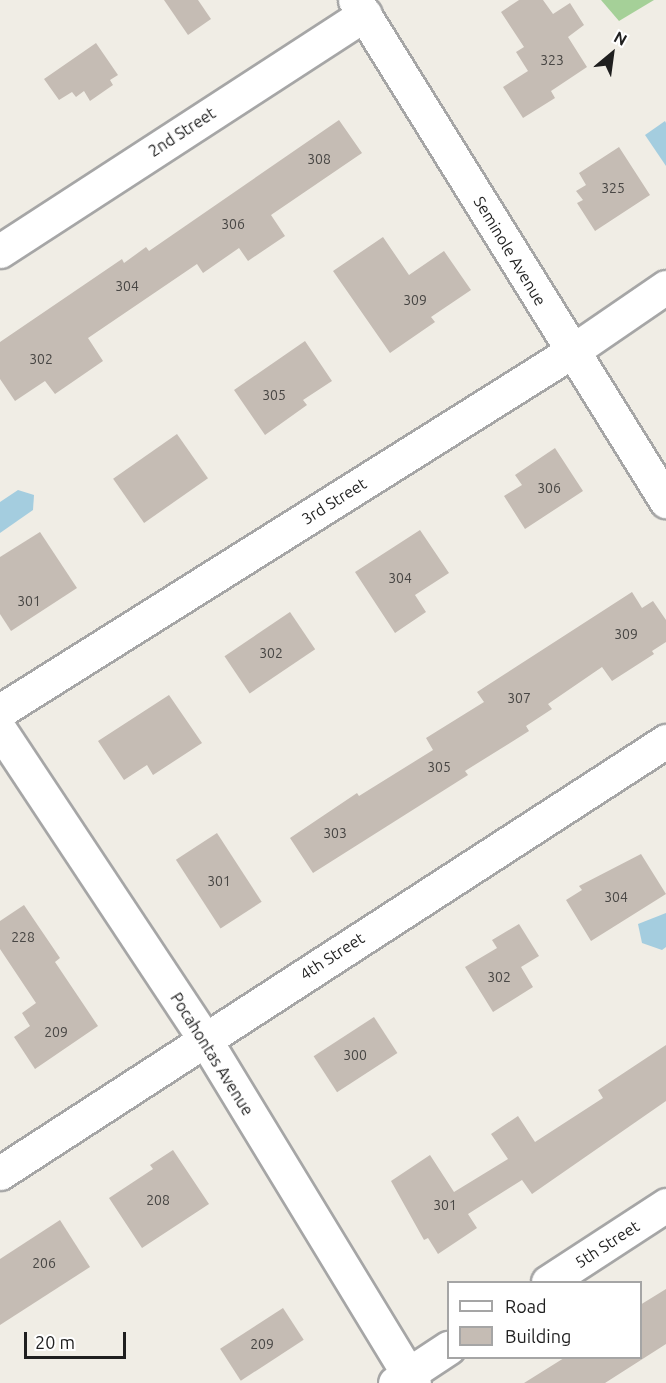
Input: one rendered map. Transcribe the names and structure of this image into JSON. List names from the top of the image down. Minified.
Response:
{"streets":{"street":["2nd Street","Seminole Avenue","3rd Street","4th Street","Pocahontas Avenue","5th Street"]},"crossings":[["2nd Street","Seminole Avenue"],["Seminole Avenue","3rd Street"],["4th Street","Pocahontas Avenue"]],"house_numbers":["323","308","325","306","304","309","302","305","306","304","301","309","302","307","305","303","301","304","228","302","209","300","208","301","206","209"],"legend":["Road","Building"],"scale_bar":"20 m","north":"top right"}
